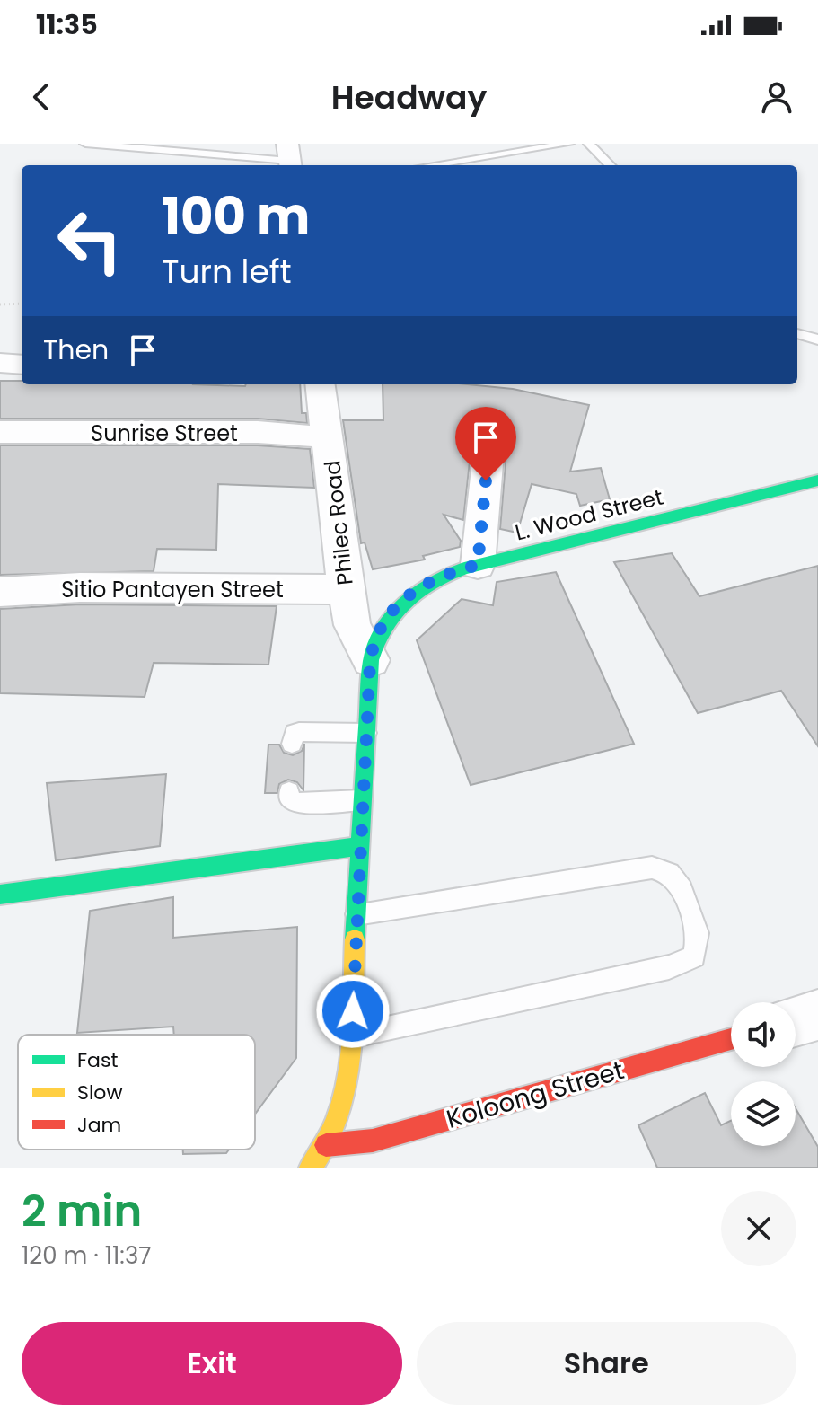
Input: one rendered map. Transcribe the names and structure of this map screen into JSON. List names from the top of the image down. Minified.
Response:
{"streets":{"main road":["L. Wood Street","Koloong Street"],"street":["Sunrise Street","Philec Road","Sitio Pantayen Street"]},"crossings":[["Sunrise Street","Philec Road"],["L. Wood Street","Philec Road"],["L. Wood Street","Koloong Street"],["Philec Road","Sitio Pantayen Street"]],"legend":["Fast","Slow","Jam"],"page":{"status":"11:35","header":"Headway","turn":["100 m","Turn left"],"then":"Then","heading":["2 min","120 m · 11:37"],"buttons":["Exit","Share"]}}
